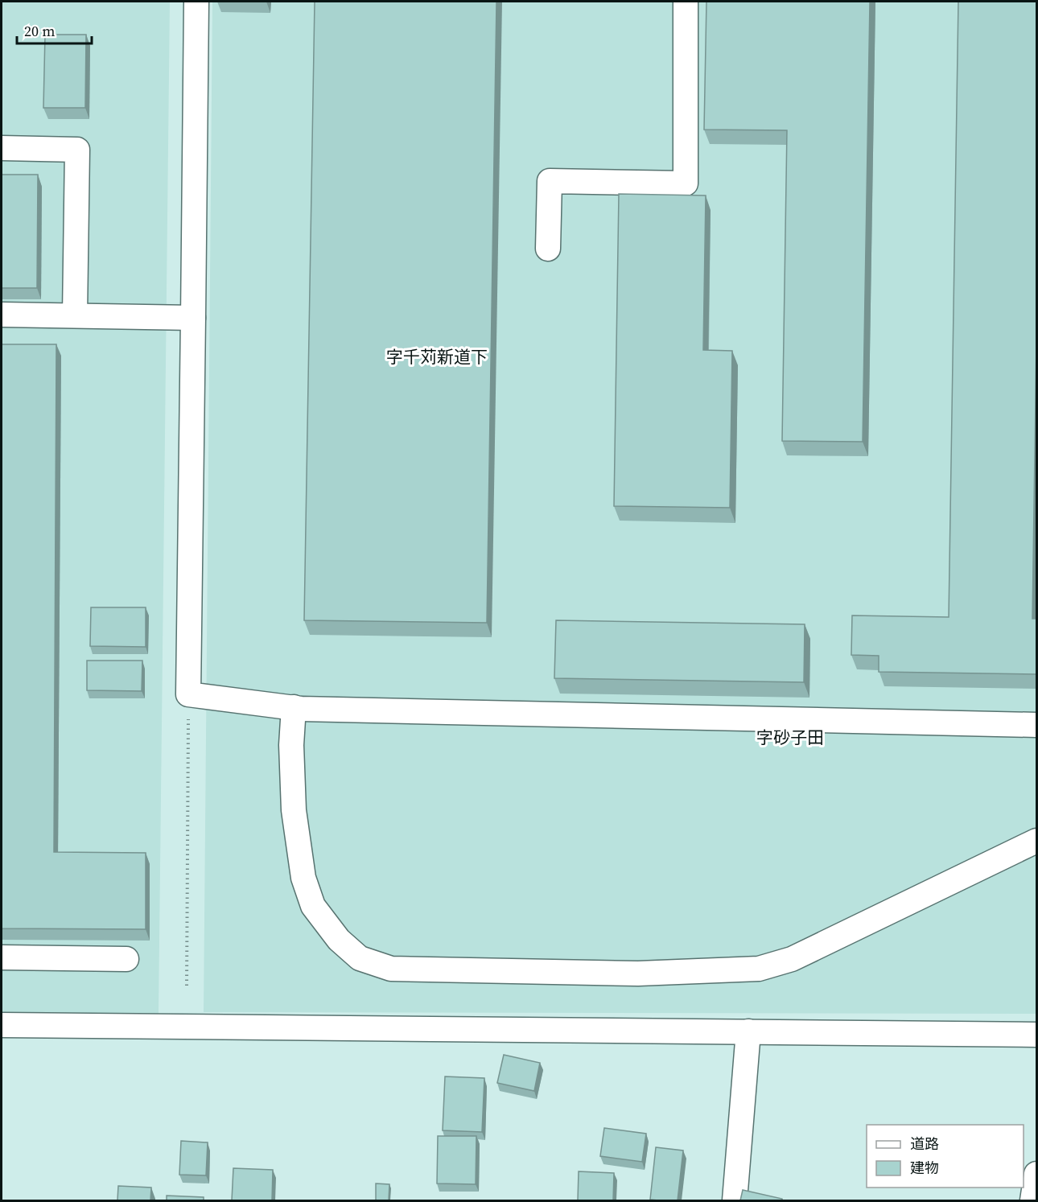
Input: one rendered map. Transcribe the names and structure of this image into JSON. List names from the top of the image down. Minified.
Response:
{"districts":["字千苅新道下","字砂子田"],"legend":["道路","建物"],"scale_bar":"20 m"}
